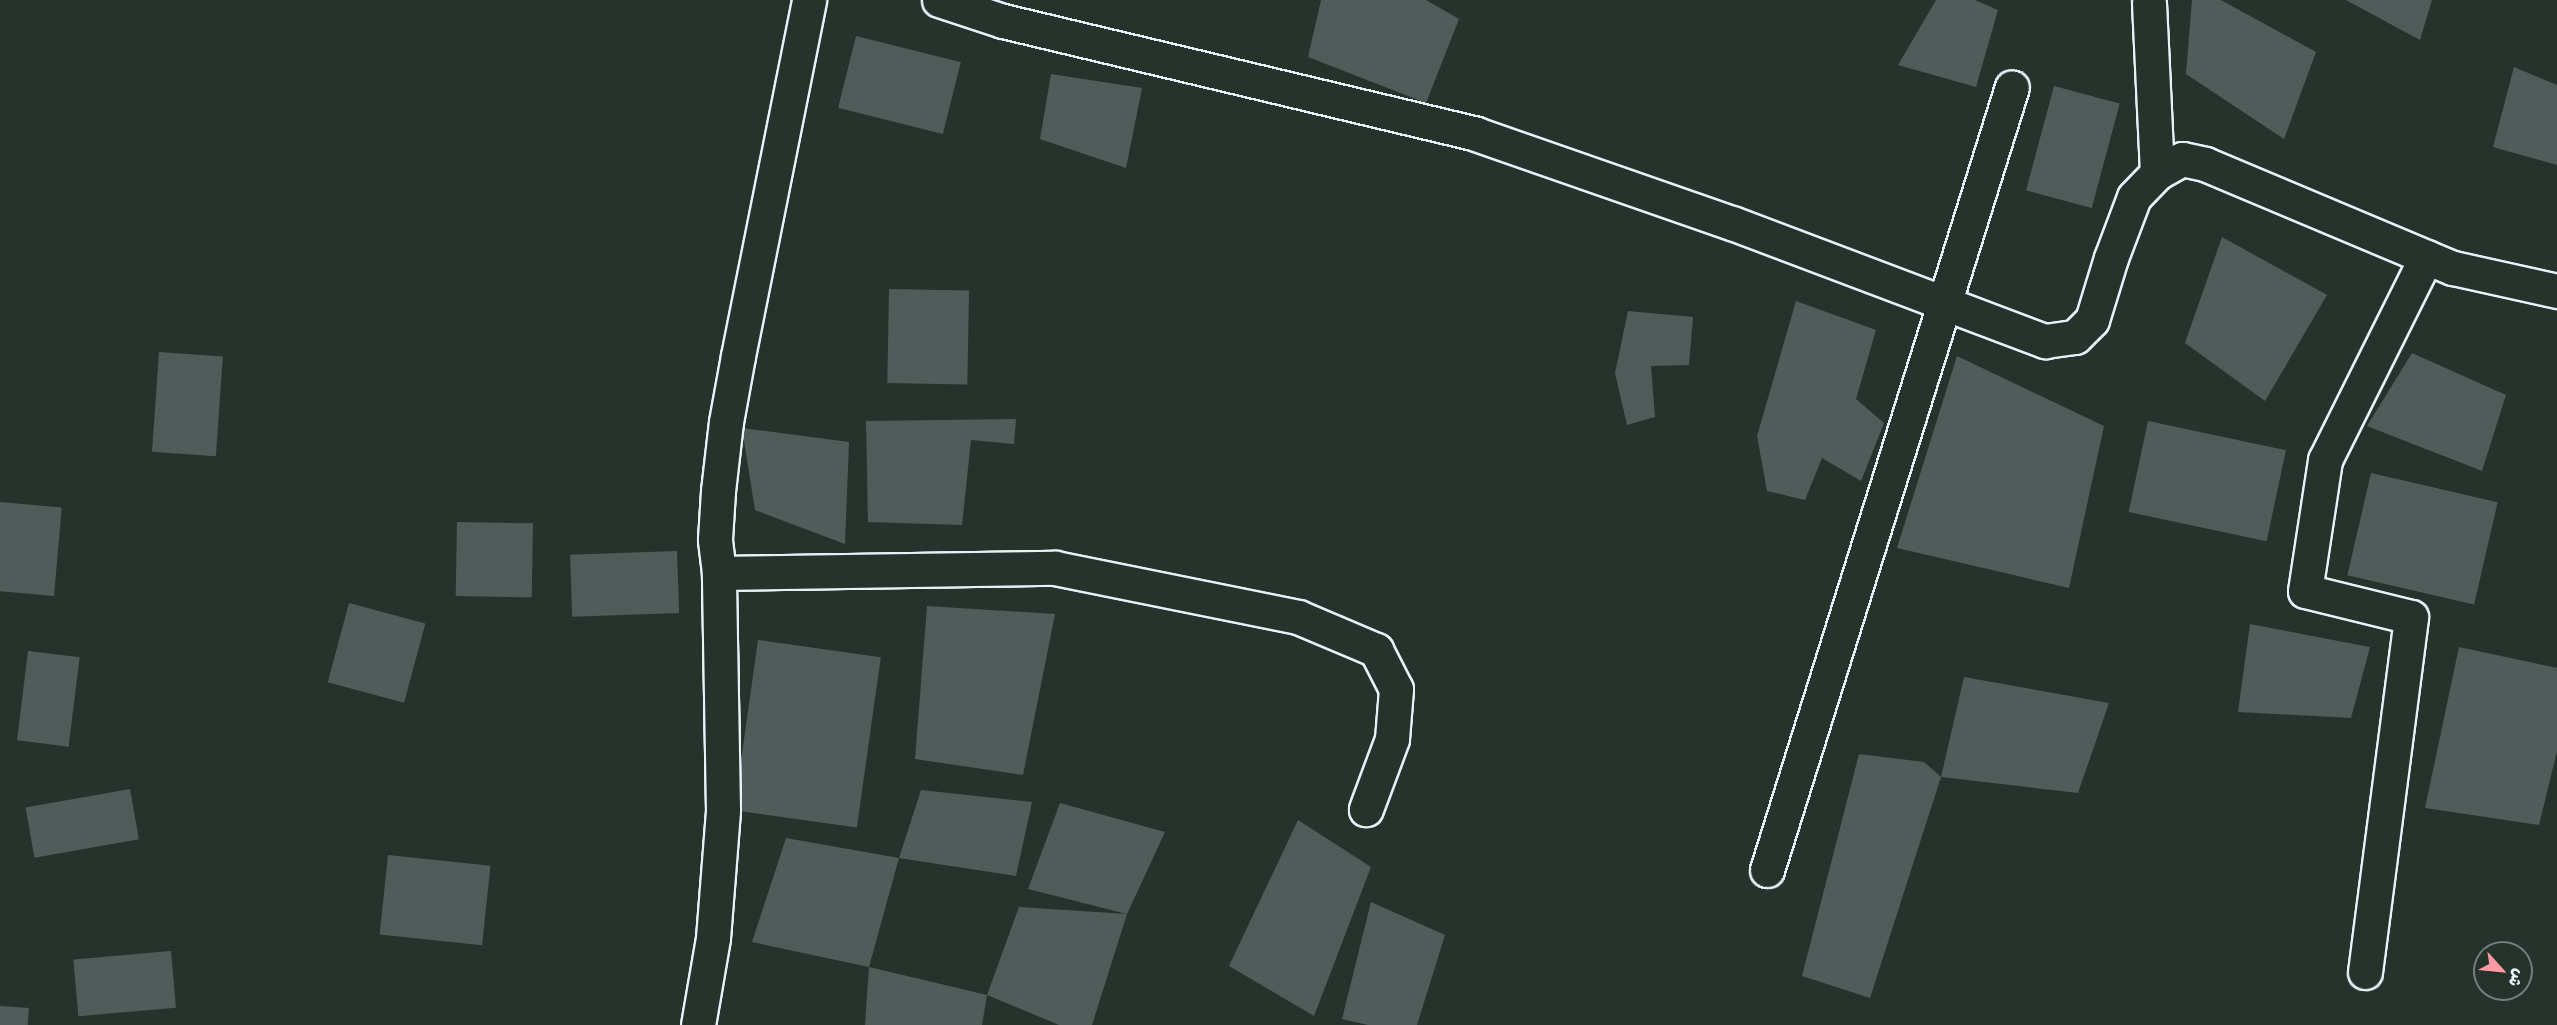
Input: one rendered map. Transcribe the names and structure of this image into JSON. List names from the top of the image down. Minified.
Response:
{"north":"bottom right"}
